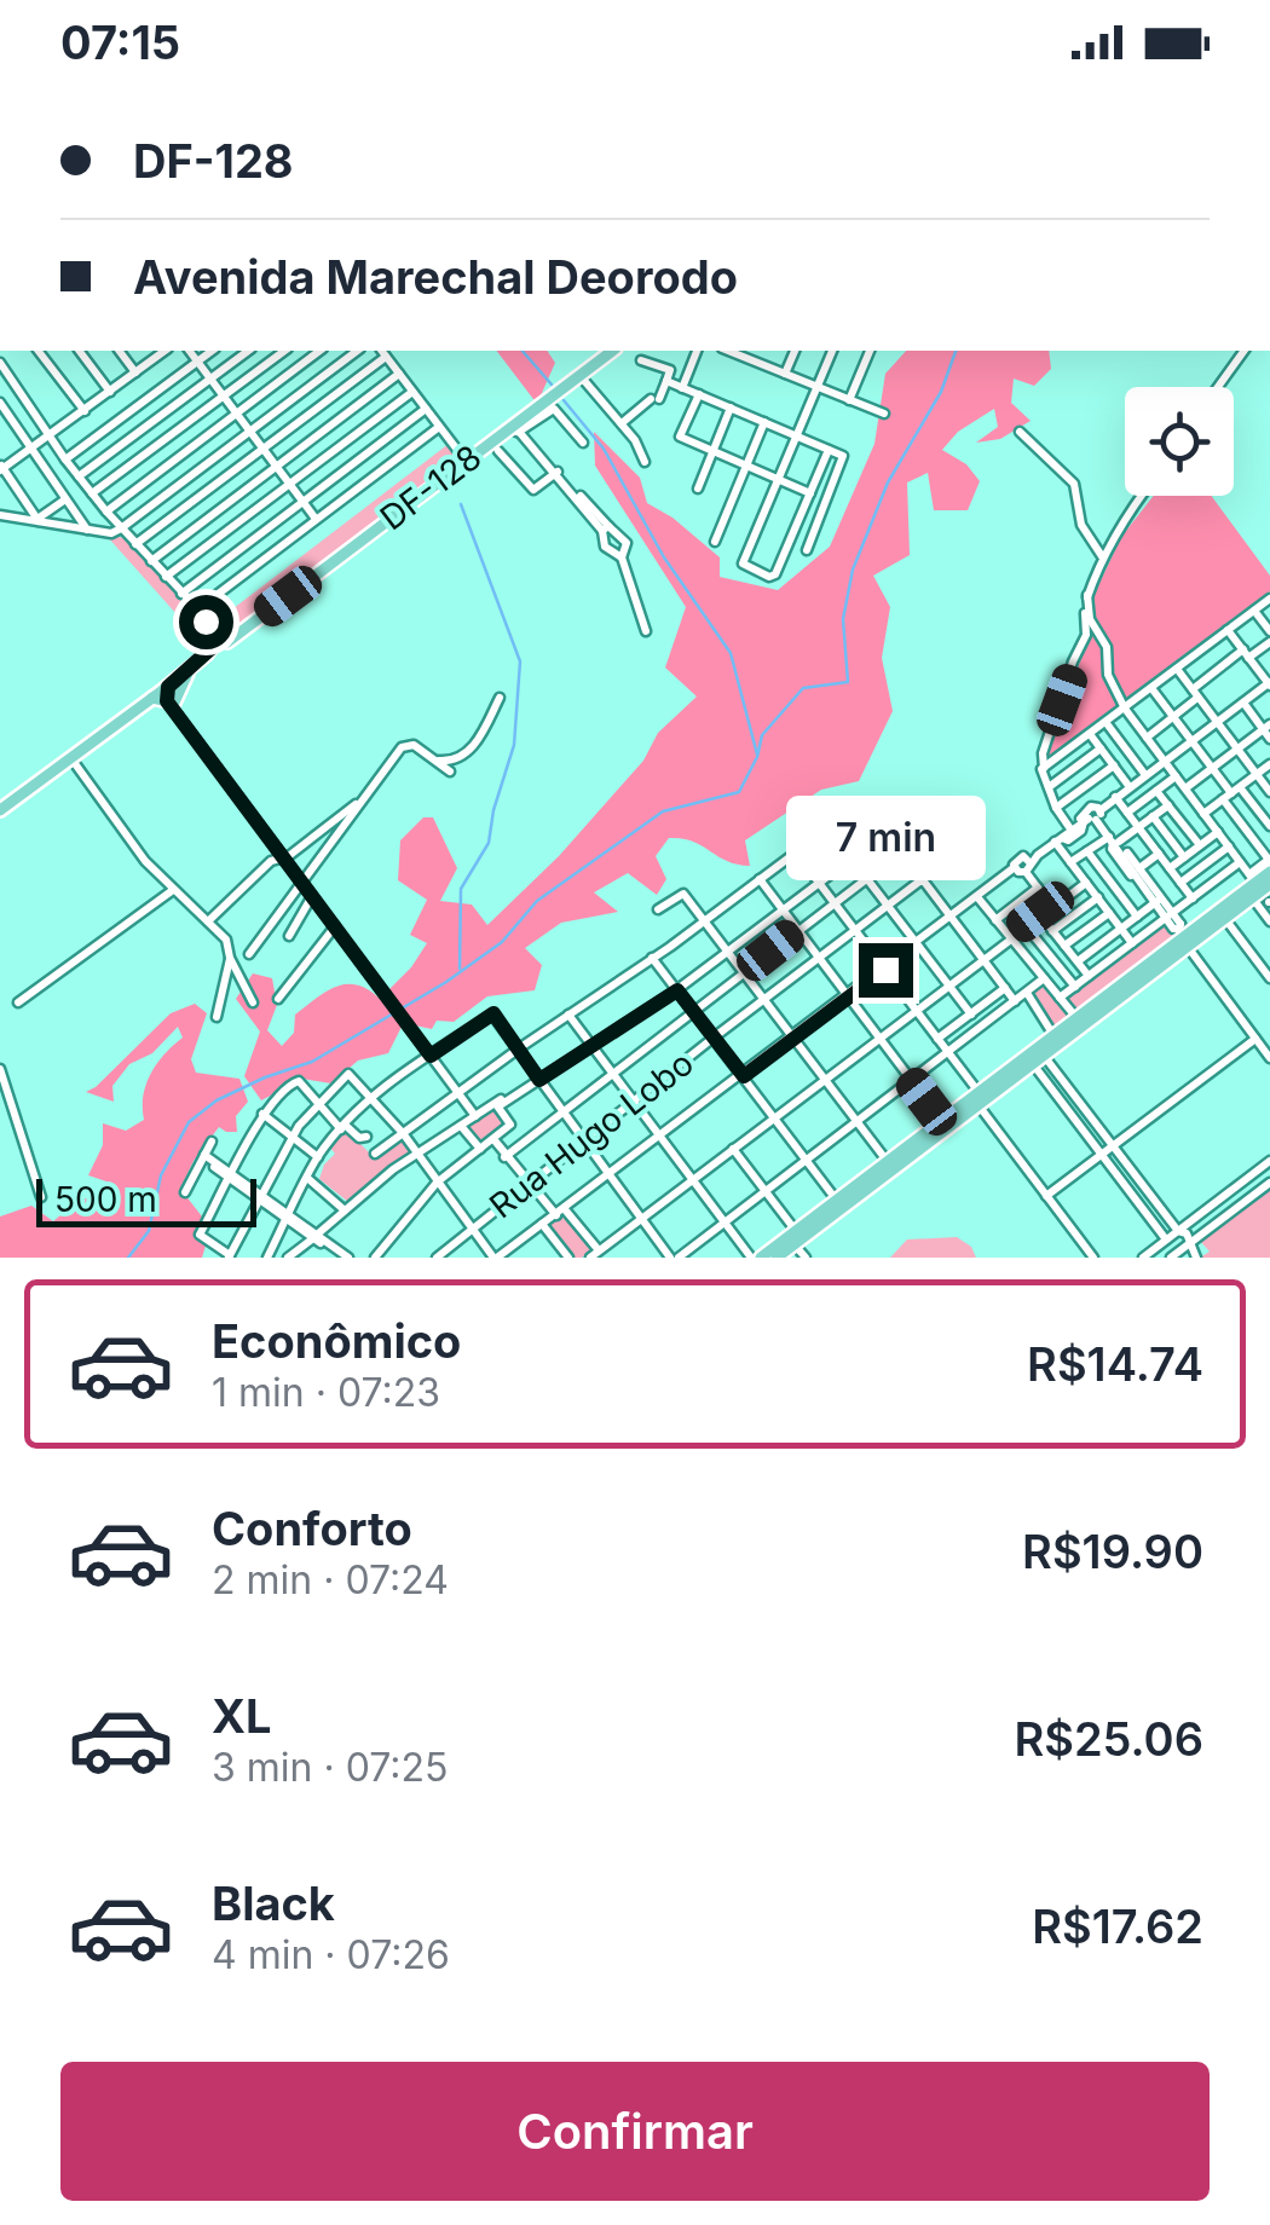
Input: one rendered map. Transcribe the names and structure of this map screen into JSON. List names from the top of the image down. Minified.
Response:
{"streets":{"main road":["DF-128"],"street":["Rua Hugo Lobo"]},"scale_bar":"500 m","page":{"status":"07:15","banner":["DF-128","Avenida Marechal Deorodo"],"bubble":"7 min","scale":"500 m","list":[{"name":"Econômico","note":"1 min · 07:23","value":"R$14.74"},{"name":"Conforto","note":"2 min · 07:24","value":"R$19.90"},{"name":"XL","note":"3 min · 07:25","value":"R$25.06"},{"name":"Black","note":"4 min · 07:26","value":"R$17.62"}],"buttons":"Confirmar"}}
